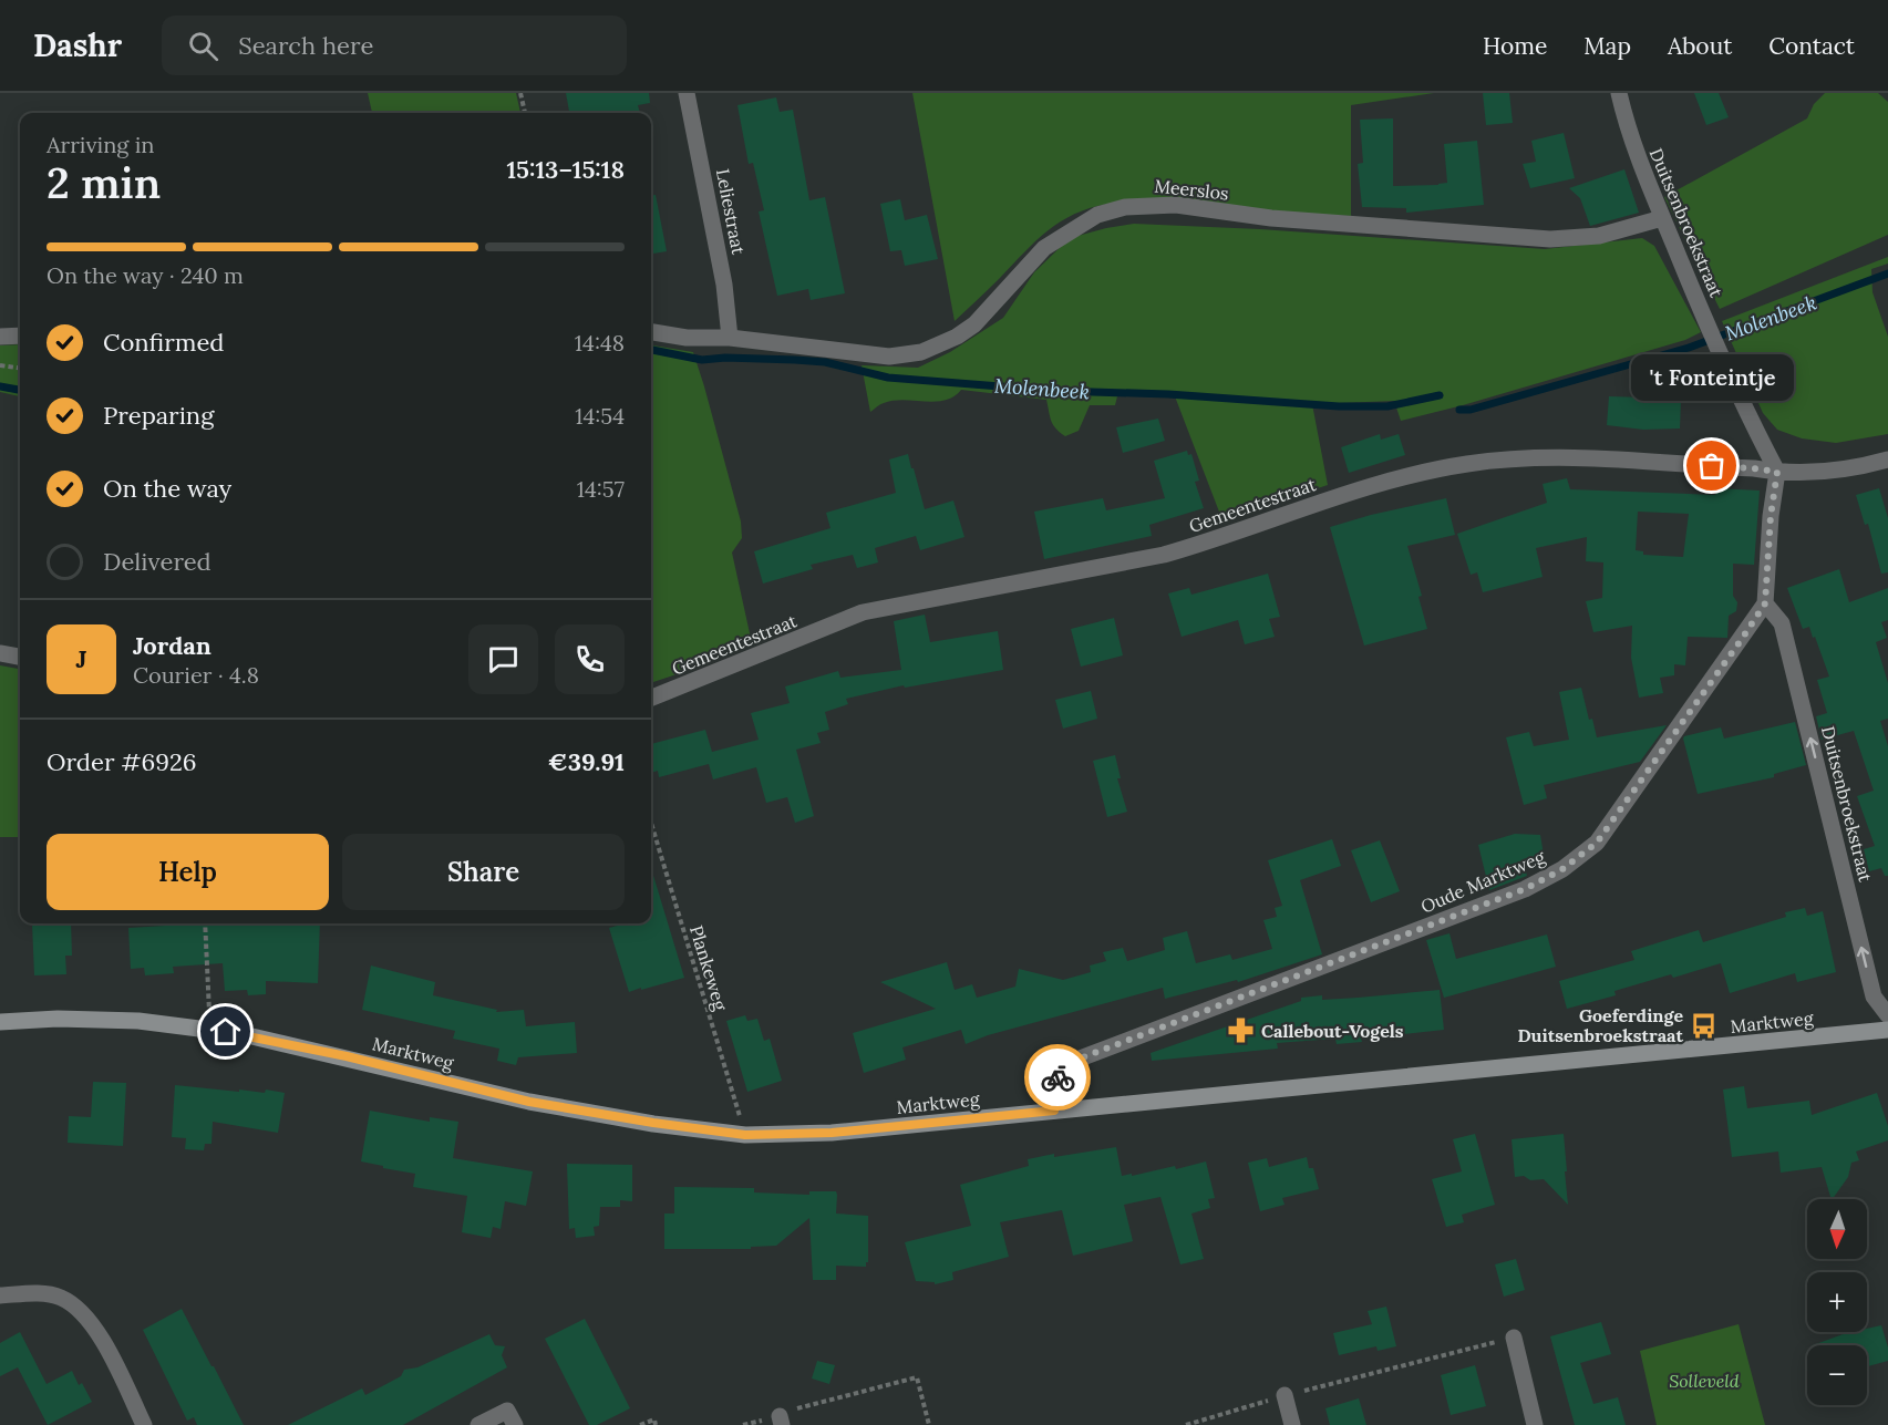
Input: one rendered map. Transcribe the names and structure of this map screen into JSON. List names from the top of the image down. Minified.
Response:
{"streets":{"street":["Meerslos","Leliestraat","Duitsenbroekstraat","Gemeentestraat","Oude Marktweg","Marktweg"],"path":["Plankeweg"]},"crossings":[["Meerslos","Leliestraat"],["Meerslos","Duitsenbroekstraat"],["Duitsenbroekstraat","Gemeentestraat"],["Duitsenbroekstraat","Oude Marktweg"],["Gemeentestraat","Oude Marktweg"],["Oude Marktweg","Marktweg"],["Plankeweg","Marktweg"]],"one_way":["Duitsenbroekstraat"],"water":["Molenbeek"],"parks":["Solleveld"],"places":{"other":["'t Fonteintje"],"bus stop":["Goeferdinge Duitsenbroekstraat"],"pharmacy":["Callebout-Vogels"]},"north":"bottom","page":{"header":"Dashr","search":"Search here","nav":["Home","Map","About","Contact"],"heading":["2 min","Arriving in","15:13–15:18"],"panel":["Jordan","Courier · 4.8","Order #6926","€39.91"],"bar":"On the way · 240 m","list":[["Confirmed","14:48"],["Preparing","14:54"],["On the way","14:57"],"Delivered"],"bubble":"'t Fonteintje","round":"J","buttons":["Help","Share"],"map_buttons":["+","−"]}}
